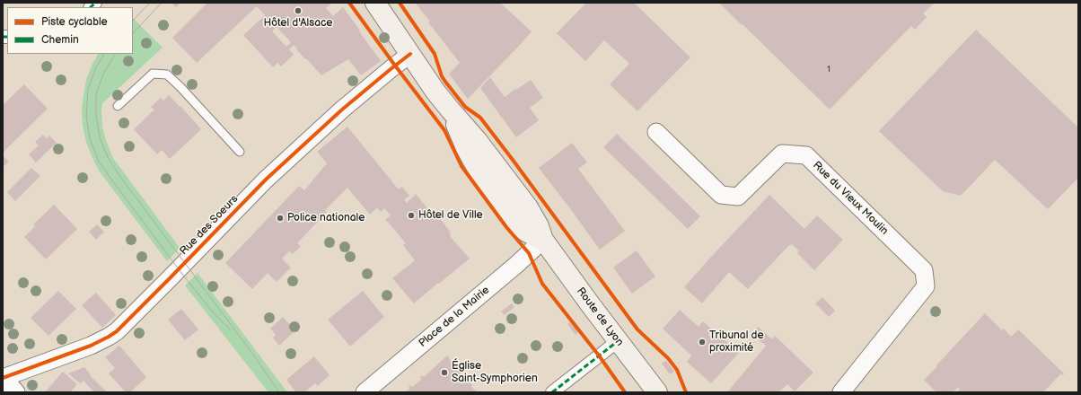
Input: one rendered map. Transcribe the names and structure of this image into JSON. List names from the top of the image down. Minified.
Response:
{"streets":{"main road":["Route de Lyon"],"street":["Rue du Vieux Moulin","Rue des Soeurs","Place de la Mairie"]},"crossings":[["Rue des Soeurs","Route de Lyon"],["Place de la Mairie","Route de Lyon"]],"places":["Hôtel d'Alsace","Hôtel de Ville","Police nationale","Tribunal de proximité","Église Saint-Symphorien"],"house_numbers":["1"],"legend":["Piste cyclable","Chemin"]}
